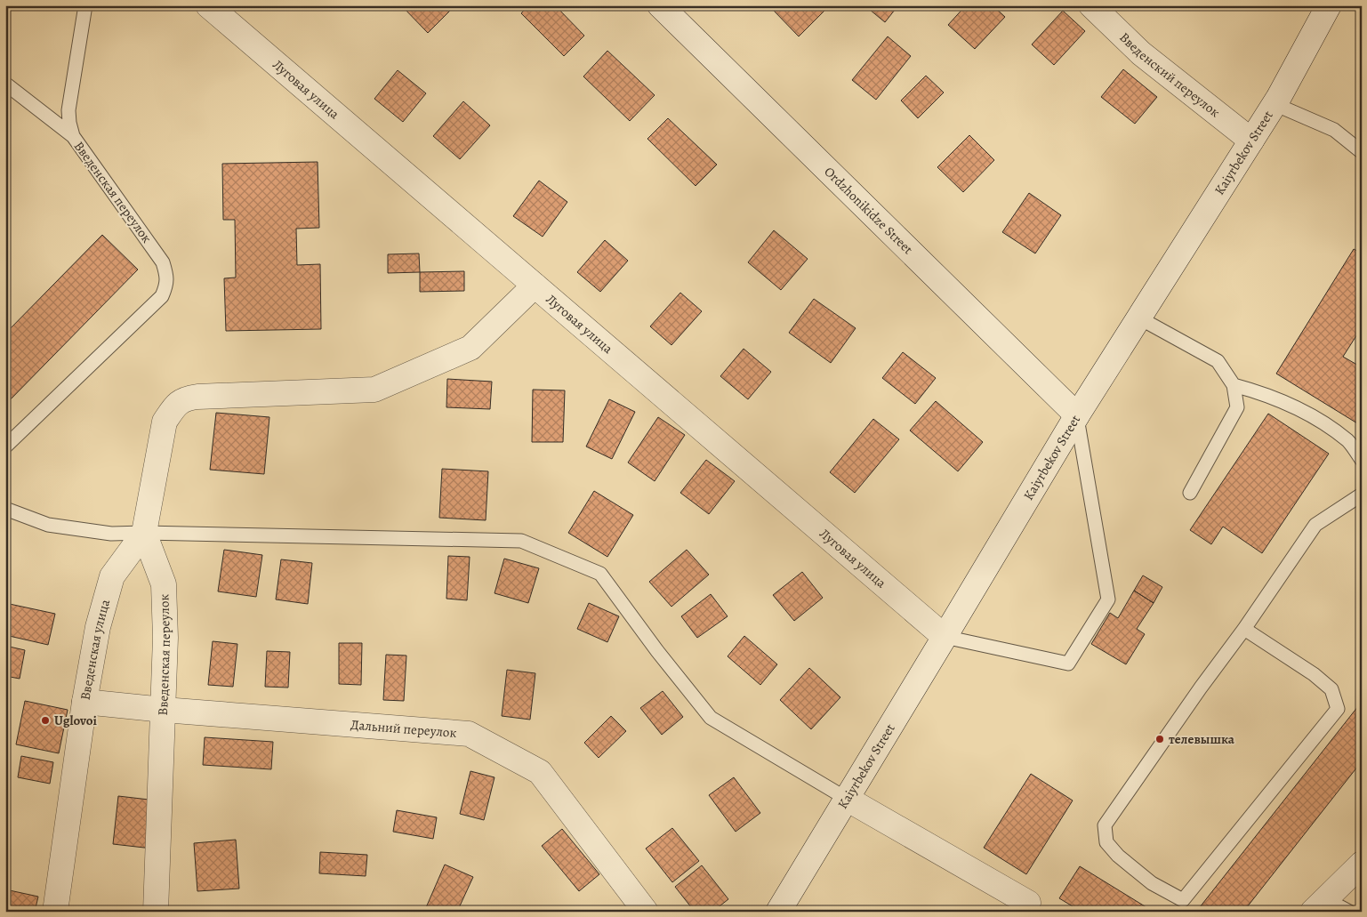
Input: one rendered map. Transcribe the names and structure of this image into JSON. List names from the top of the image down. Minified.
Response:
{"streets":{"street":["Введенский переулок","Луговая улица","Kaiyrbekov Street","Введенская переулок","Ordzhonikidze Street","Введенская улица","Дальний переулок"]},"crossings":[["Введенский переулок","Kaiyrbekov Street"],["Луговая улица","Kaiyrbekov Street"],["Kaiyrbekov Street","Ordzhonikidze Street"],["Введенская переулок","Введенская улица"],["Введенская переулок","Дальний переулок"],["Введенская улица","Дальний переулок"]],"places":["Uglovoi","телевышка"]}
